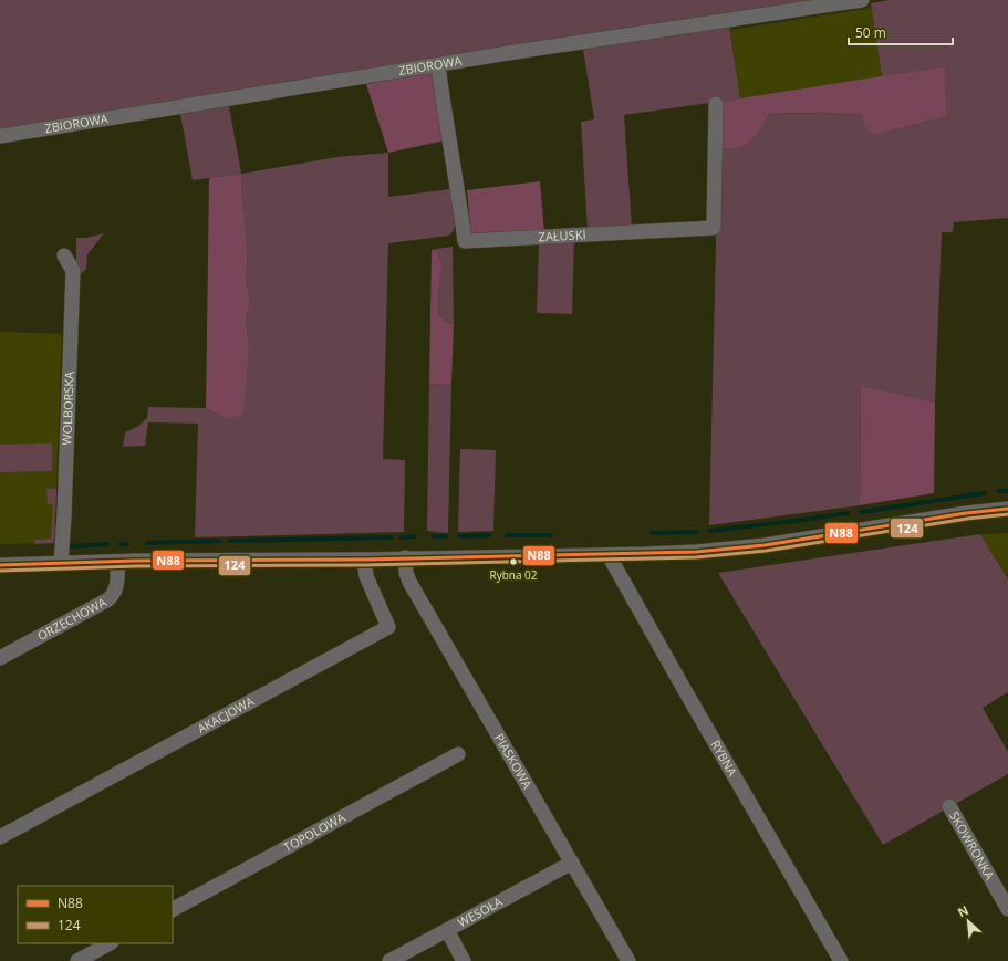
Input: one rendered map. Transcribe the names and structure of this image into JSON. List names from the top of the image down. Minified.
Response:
{"streets":{"street":["ZBIOROWA","ZAŁUSKI","WOLBORSKA","ORZECHOWA","AKACJOWA","RYBNA","PIASKOWA","TOPOLOWA","SKOWRONKA","WESOŁA"]},"crossings":[["ZBIOROWA","ZAŁUSKI"],["PIASKOWA","WESOŁA"]],"places":["Rybna 02"],"lines":["transit line N88","transit line 124"],"legend":["N88","124"],"scale_bar":"50 m","north":"top left"}
